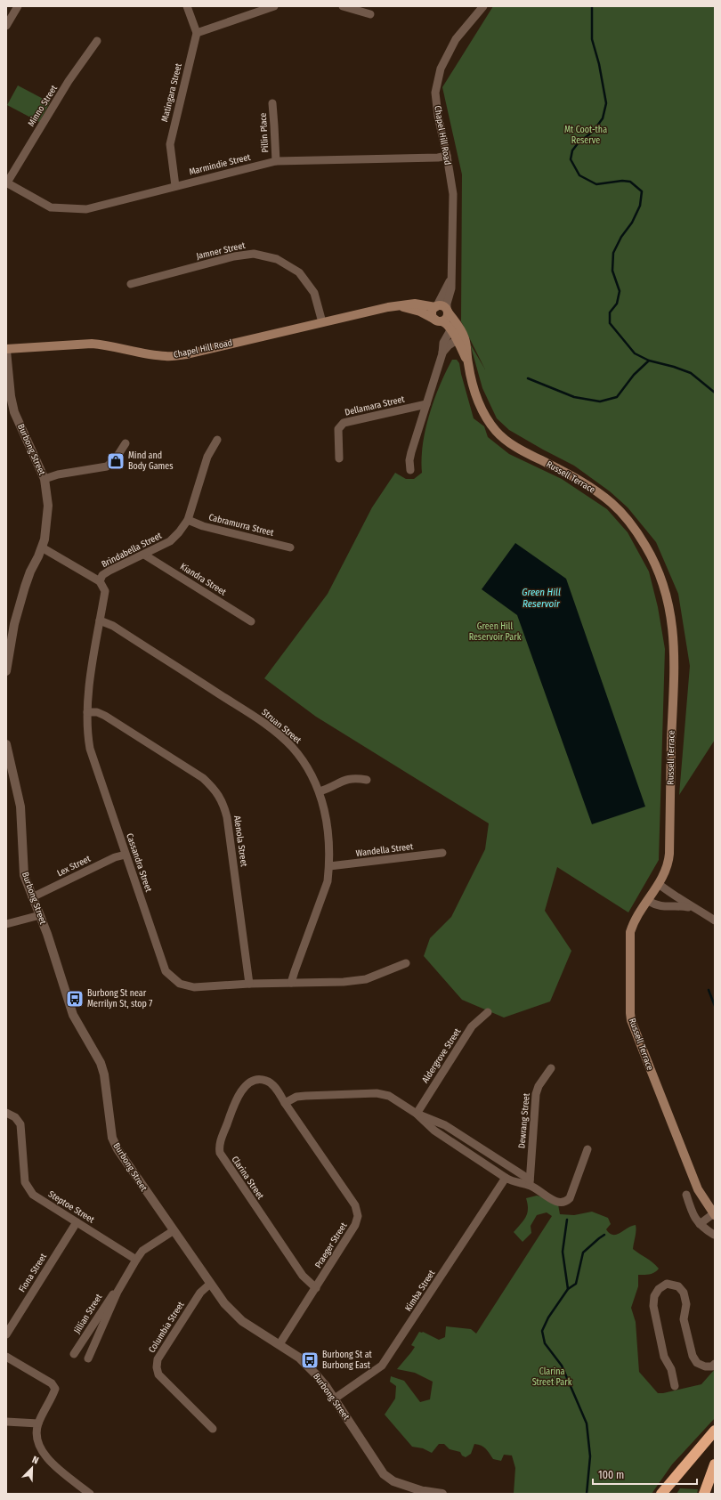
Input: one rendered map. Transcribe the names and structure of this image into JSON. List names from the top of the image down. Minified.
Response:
{"streets":{"main road":["Chapel Hill Road","Russell Terrace"],"street":["Matingara Street","Minno Street","Pillin Place","Marmindie Street","Jamner Street","Dellamara Street","Burbong Street","Cabramurra Street","Brindabella Street","Kiandra Street","Struan Street","Alenola Street","Wandella Street","Cassandra Street","Lex Street","Aldergrove Street","Dewrang Street","Clarina Street","Steptoe Street","Praeger Street","Fiona Street","Kimba Street","Jillian Street","Columbia Street"]},"crossings":[["Matingara Street","Marmindie Street"],["Minno Street","Marmindie Street"],["Pillin Place","Marmindie Street"],["Chapel Hill Road","Marmindie Street"],["Chapel Hill Road","Jamner Street"],["Chapel Hill Road","Burbong Street"],["Chapel Hill Road","Russell Terrace"],["Burbong Street","Lex Street"],["Burbong Street","Praeger Street"],["Burbong Street","Kimba Street"],["Burbong Street","Columbia Street"],["Cabramurra Street","Brindabella Street"],["Brindabella Street","Kiandra Street"],["Brindabella Street","Cassandra Street"],["Struan Street","Wandella Street"],["Struan Street","Cassandra Street"],["Alenola Street","Cassandra Street"],["Cassandra Street","Lex Street"],["Clarina Street","Praeger Street"],["Steptoe Street","Fiona Street"],["Steptoe Street","Jillian Street"]],"water":["Green Hill Reservoir"],"parks":["Mt Coot-tha Reserve","Green Hill Reservoir Park","Clarina Street Park"],"places":{"shop":["Mind and Body Games"],"bus stop":["Burbong St near Merrilyn St, stop 7","Burbong St at Burbong East"]},"scale_bar":"100 m","north":"top right"}
